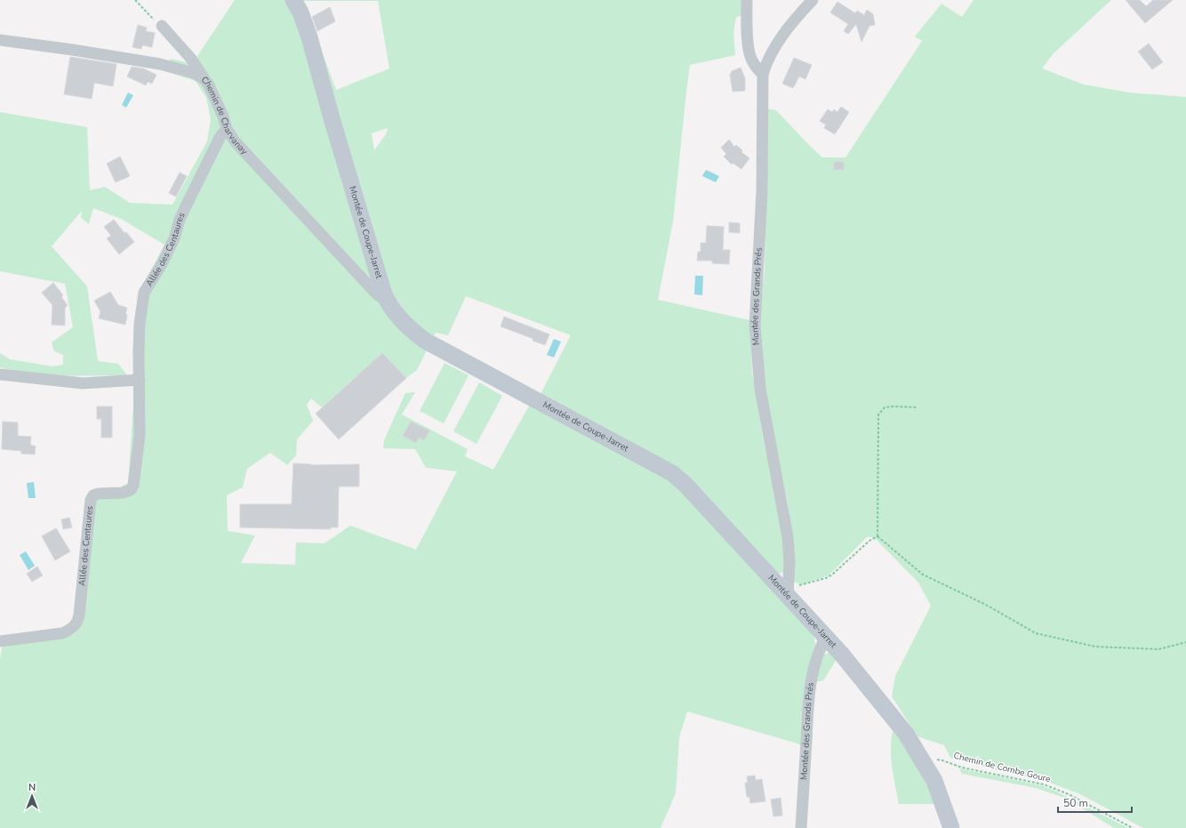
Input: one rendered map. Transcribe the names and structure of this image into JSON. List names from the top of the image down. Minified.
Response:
{"streets":{"main road":["Montée de Coupe-Jarret"],"street":["Chemin de Charvanay","Allée des Centaures","Montée des Grands Prés"],"path":["Chemin de Combe Goure"]},"crossings":[["Chemin de Charvanay","Montée de Coupe-Jarret"],["Chemin de Charvanay","Allée des Centaures"],["Montée de Coupe-Jarret","Montée des Grands Prés"],["Montée de Coupe-Jarret","Chemin de Combe Goure"]],"scale_bar":"50 m","north":"top"}
